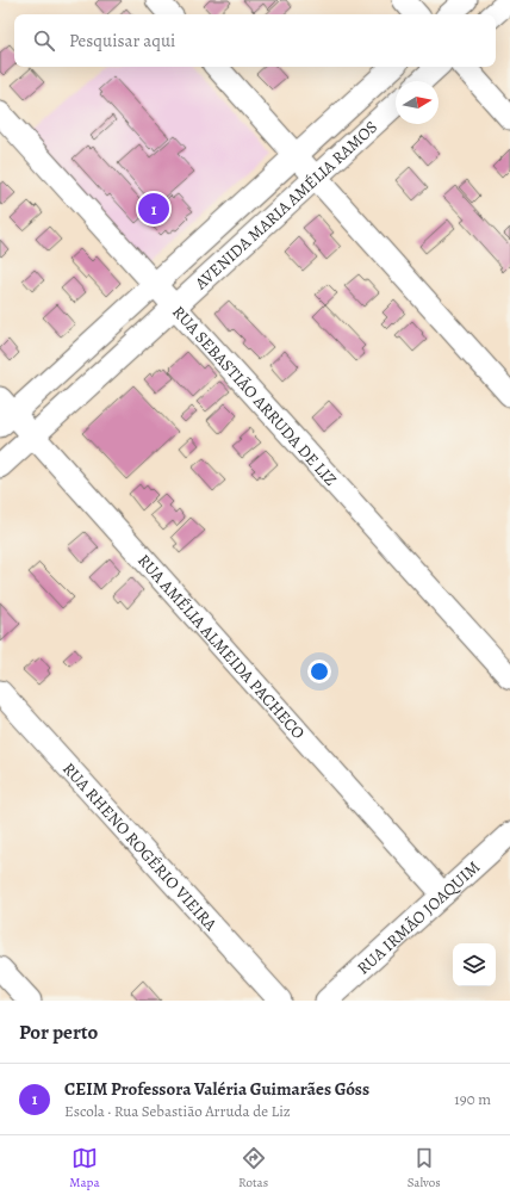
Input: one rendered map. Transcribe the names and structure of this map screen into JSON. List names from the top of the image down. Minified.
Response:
{"streets":{"street":["AVENIDA MARIA AMÉLIA RAMOS","RUA SEBASTIÃO ARRUDA DE LIZ","RUA AMÉLIA ALMEIDA PACHECO","RUA RHENO ROGÉRIO VIEIRA","RUA IRMÃO JOAQUIM"]},"crossings":[["AVENIDA MARIA AMÉLIA RAMOS","RUA SEBASTIÃO ARRUDA DE LIZ"],["AVENIDA MARIA AMÉLIA RAMOS","RUA AMÉLIA ALMEIDA PACHECO"],["RUA AMÉLIA ALMEIDA PACHECO","RUA IRMÃO JOAQUIM"]],"north":"right","page":{"search":"Pesquisar aqui","pins":"1","heading":"Por perto","list":[{"mark":"1","name":"CEIM Professora Valéria Guimarães Góss","note":"Escola · Rua Sebastião Arruda de Liz","value":"190 m"}],"nav":["Mapa","Rotas","Salvos"]}}
